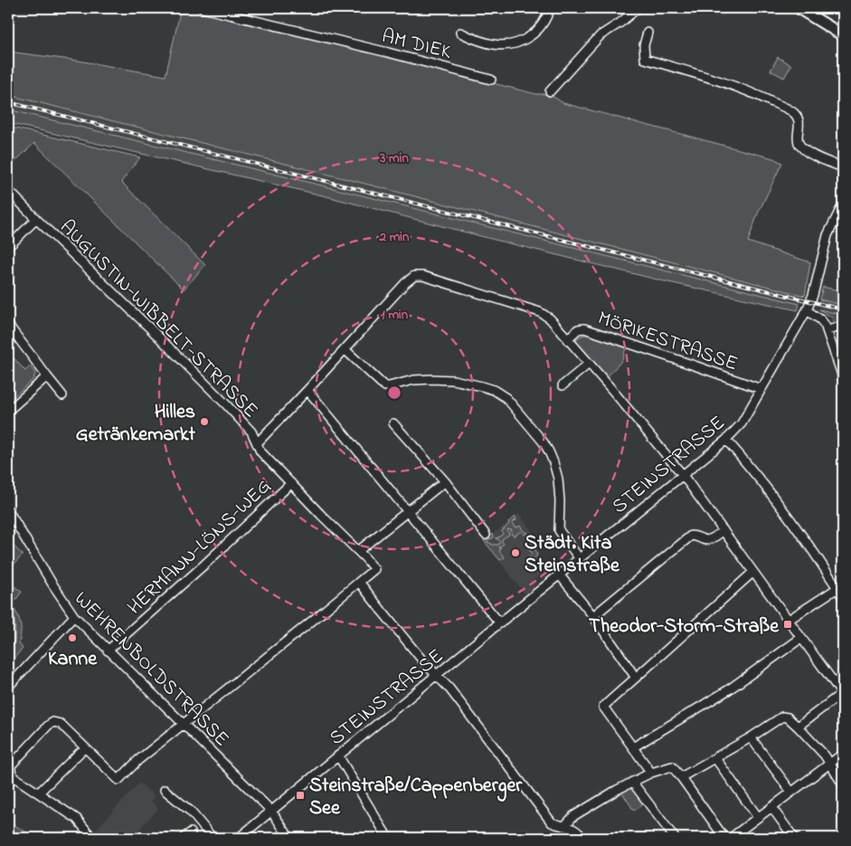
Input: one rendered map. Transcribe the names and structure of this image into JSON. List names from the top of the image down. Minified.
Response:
{"streets":{"street":["AM DIEK","AUGUSTIN-WIBBELT-STRASSE","MÖRIKESTRASSE","STEINSTRASSE","HERMANN-LÖNS-WEG","WEHRENBOLDSTRASSE"]},"crossings":[["AUGUSTIN-WIBBELT-STRASSE","HERMANN-LÖNS-WEG"],["MÖRIKESTRASSE","STEINSTRASSE"],["STEINSTRASSE","WEHRENBOLDSTRASSE"],["HERMANN-LÖNS-WEG","WEHRENBOLDSTRASSE"]],"places":{"other":["Hilles Getränkemarkt","Städt. Kita Steinstraße","Kanne"],"transit":["Theodor-Storm-Straße","Steinstraße/Cappenberger See"]},"rings":["3 min","2 min","1 min"]}
